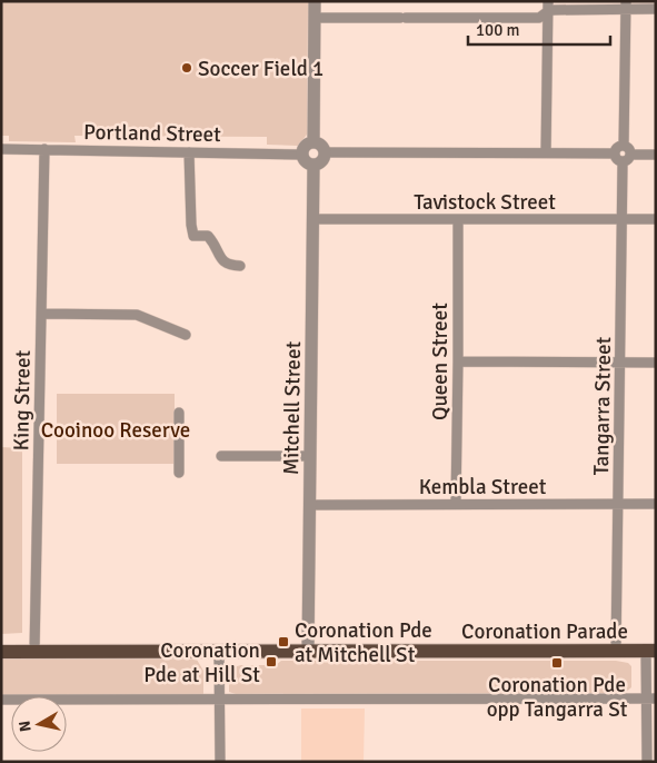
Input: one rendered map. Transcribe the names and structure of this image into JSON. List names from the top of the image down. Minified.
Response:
{"streets":{"main road":["Coronation Parade"],"street":["Portland Street","Tavistock Street","Queen Street","King Street","Tangarra Street","Mitchell Street","Kembla Street"]},"crossings":[["Portland Street","King Street"],["Portland Street","Mitchell Street"],["Tavistock Street","Queen Street"],["Tavistock Street","Tangarra Street"],["Tavistock Street","Mitchell Street"],["Queen Street","Kembla Street"],["King Street","Coronation Parade"],["Tangarra Street","Kembla Street"],["Tangarra Street","Coronation Parade"],["Mitchell Street","Kembla Street"],["Mitchell Street","Coronation Parade"]],"parks":["Cooinoo Reserve"],"places":{"other":["Soccer Field 1"],"transit":["Coronation Pde at Mitchell St","Coronation Pde at Hill St","Coronation Pde opp Tangarra St"]},"scale_bar":"100 m","north":"left"}
